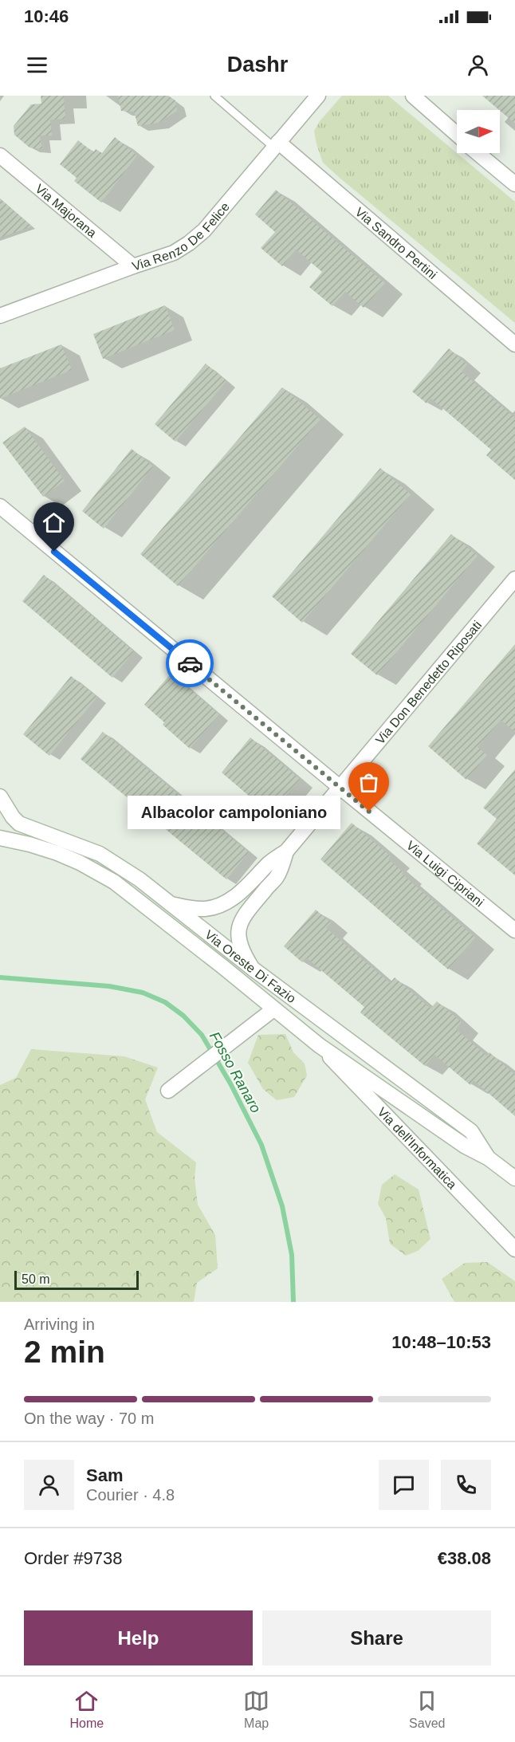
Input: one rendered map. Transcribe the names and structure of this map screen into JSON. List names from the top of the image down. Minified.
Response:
{"streets":{"street":["Via Majorana","Via Renzo De Felice","Via Sandro Pertini","Via Don Benedetto Riposati","Via Luigi Cipriani","Via Oreste Di Fazio","Via dell'Informatica"]},"crossings":[["Via Majorana","Via Renzo De Felice"],["Via Renzo De Felice","Via Sandro Pertini"],["Via Don Benedetto Riposati","Via Luigi Cipriani"],["Via Oreste Di Fazio","Via dell'Informatica"]],"water":["Fosso Ranaro"],"places":["Albacolor campoloniano"],"scale_bar":"50 m","north":"right","page":{"status":"10:46","header":"Dashr","bubble":"Albacolor campoloniano","scale":"50 m","heading":["2 min","Arriving in","10:48–10:53"],"panel":["Sam","Courier · 4.8","Order #9738","€38.08"],"bar":"On the way · 70 m","buttons":["Help","Share"],"tabs":["Home","Map","Saved"]}}
